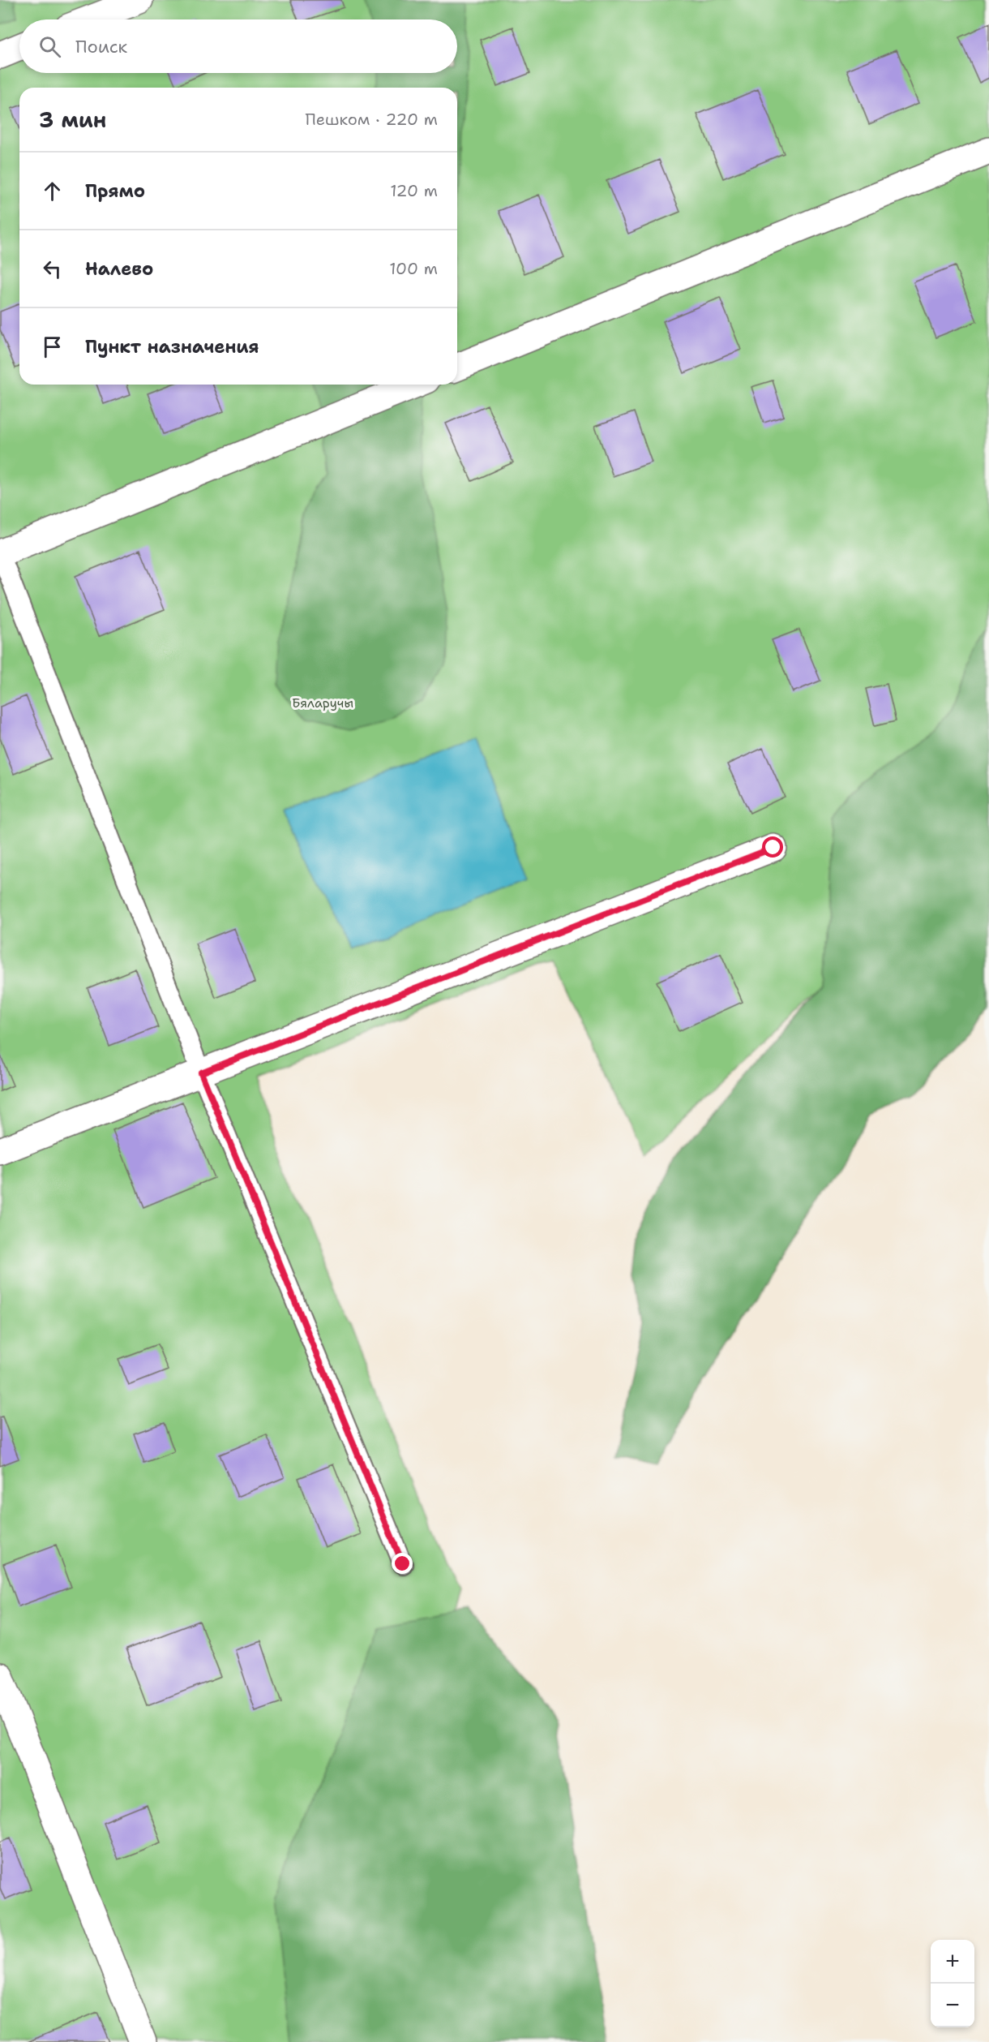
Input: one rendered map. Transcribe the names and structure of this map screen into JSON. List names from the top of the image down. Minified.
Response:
{"parks":["Бяларучы"],"page":{"search":"Поиск","heading":["3 мин","Пешком · 220 m"],"list":[["Прямо","120 m"],["Налево","100 m"],"Пункт назначения"],"map_buttons":["+","−"]}}
